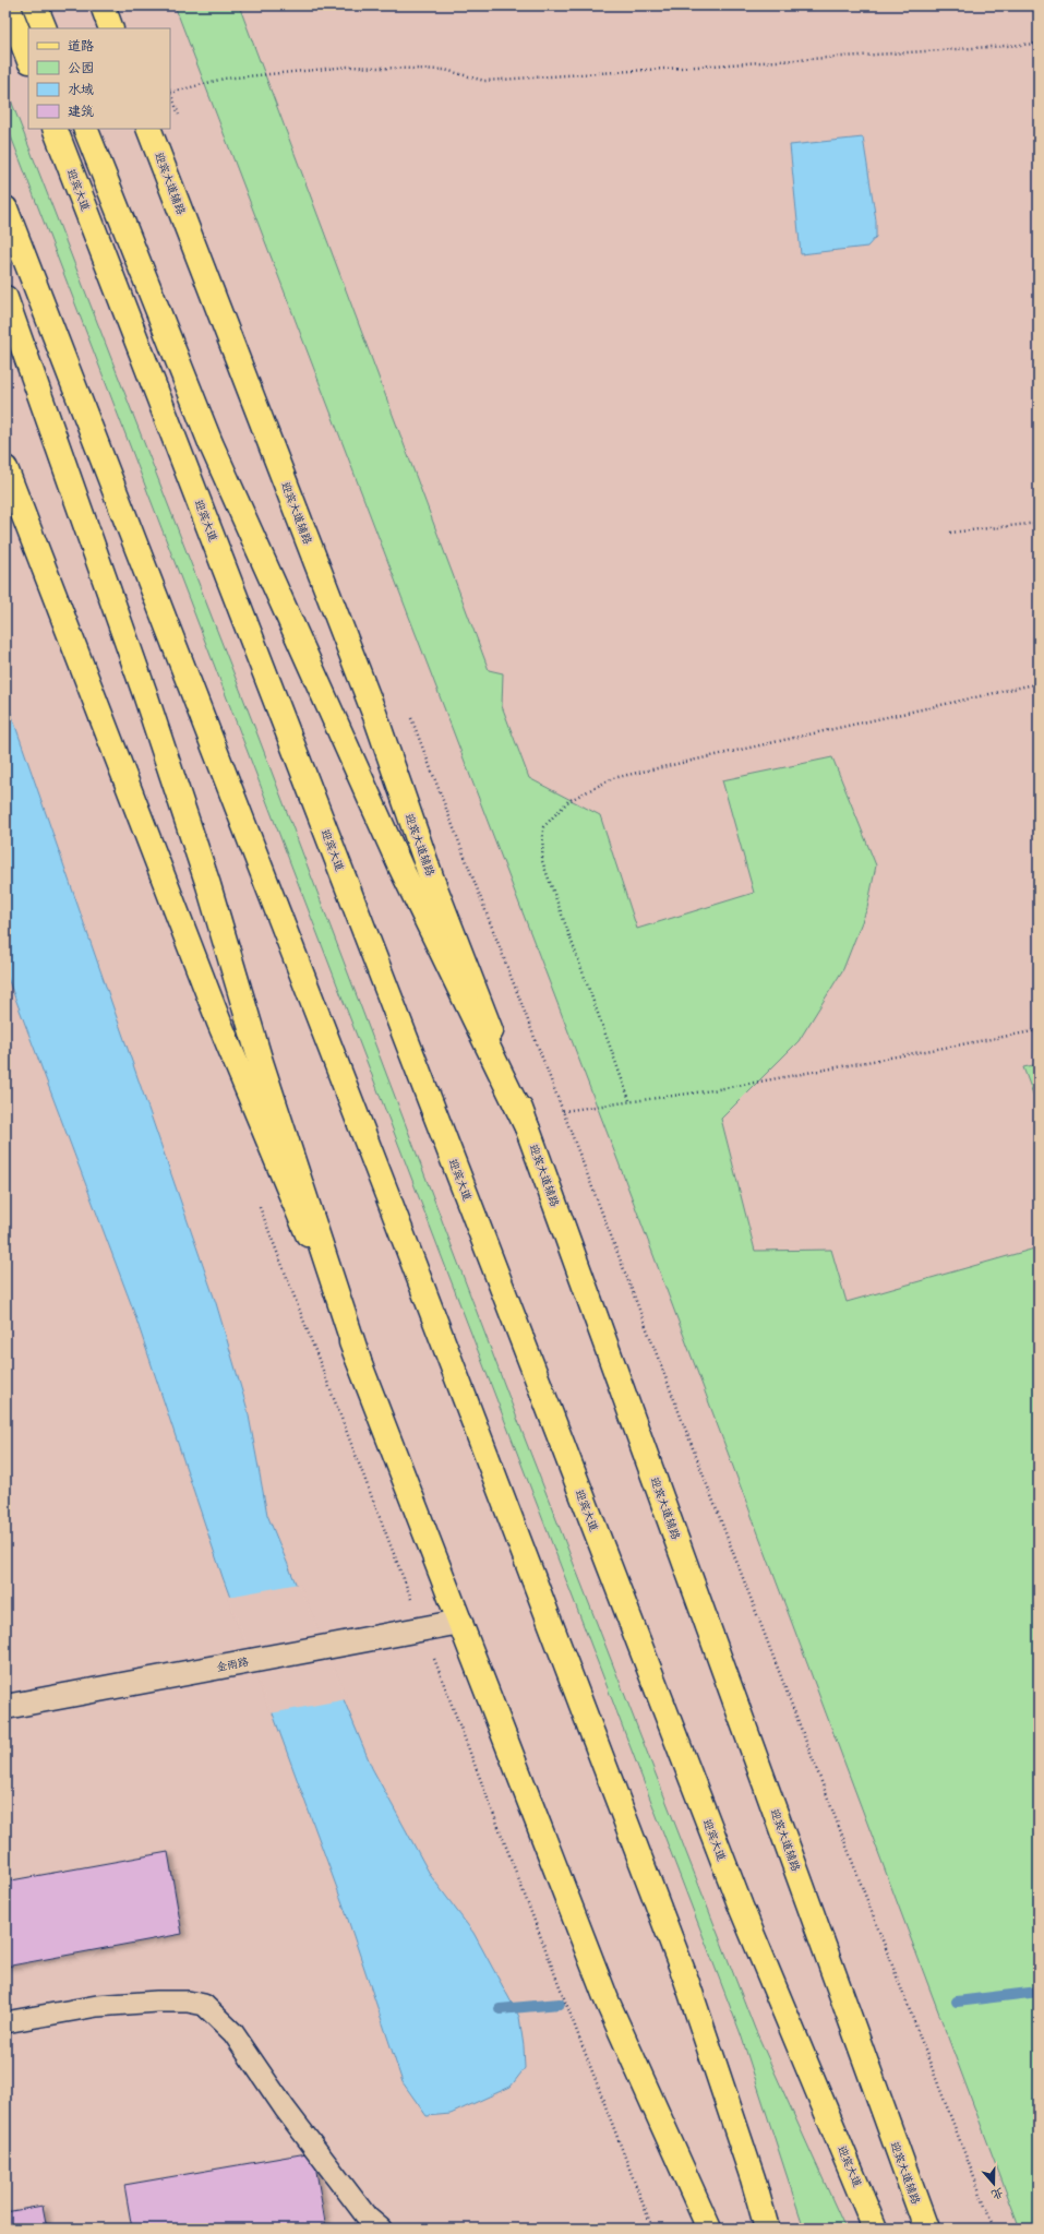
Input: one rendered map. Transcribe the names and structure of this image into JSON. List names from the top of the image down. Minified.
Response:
{"streets":{"main road":["迎宾大道辅路","迎宾大道"],"street":["金雨路"]},"legend":["道路","公园","水域","建筑"],"north":"bottom"}
